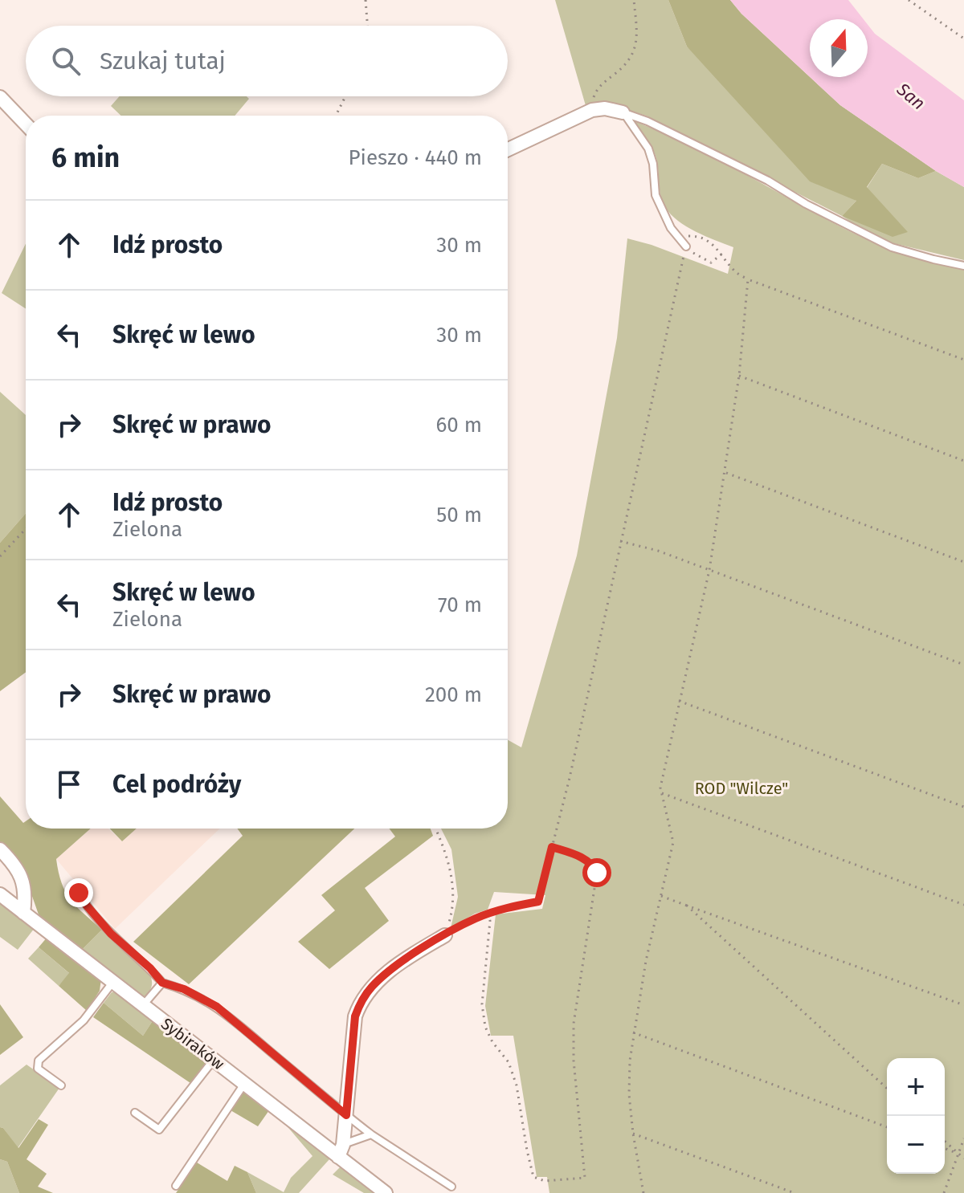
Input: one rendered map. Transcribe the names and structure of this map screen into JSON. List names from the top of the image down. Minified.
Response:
{"streets":{"street":["Sybiraków"]},"water":["San"],"parks":["ROD \"Wilcze\""],"north":"top","page":{"search":"Szukaj tutaj","heading":["6 min","Pieszo · 440 m"],"list":[["Idź prosto","30 m"],["Skręć w lewo","30 m"],["Skręć w prawo","60 m"],["Idź prosto","Zielona","50 m"],["Skręć w lewo","Zielona","70 m"],["Skręć w prawo","200 m"],"Cel podróży"],"map_buttons":["+","−"]}}
